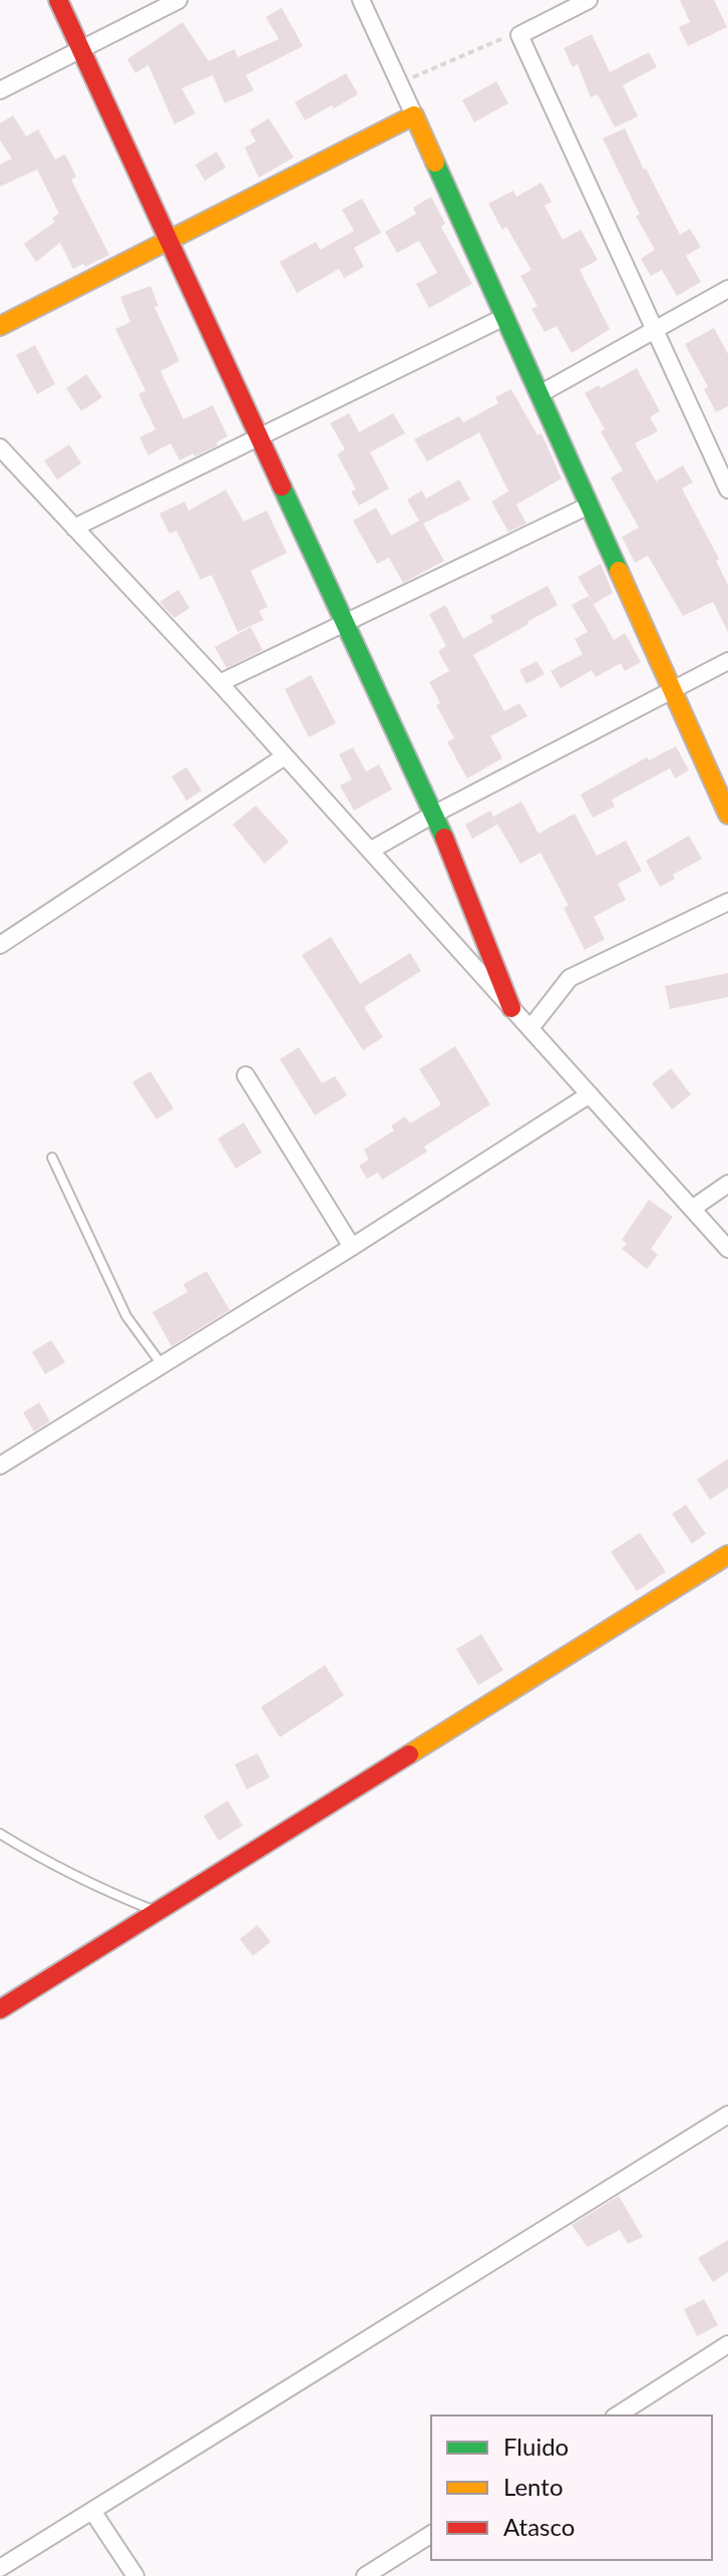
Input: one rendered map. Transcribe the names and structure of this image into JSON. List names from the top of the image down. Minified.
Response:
{"legend":["Fluido","Lento","Atasco"]}
